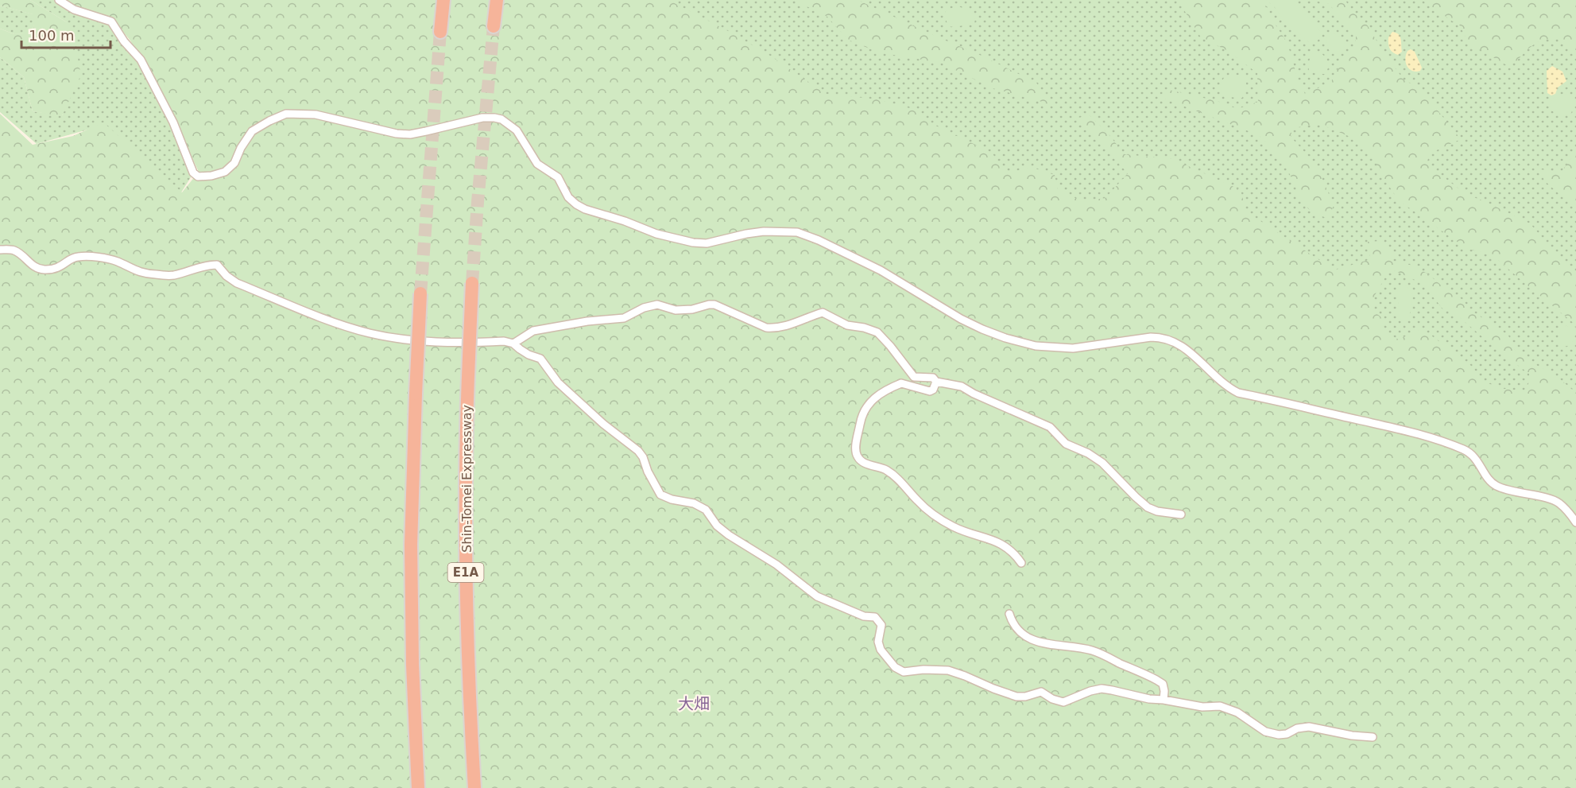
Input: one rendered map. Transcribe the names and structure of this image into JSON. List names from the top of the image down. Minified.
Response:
{"streets":{"highway":["Shin-Tomei Expressway","E1A"]},"districts":["大畑"],"scale_bar":"100 m"}
